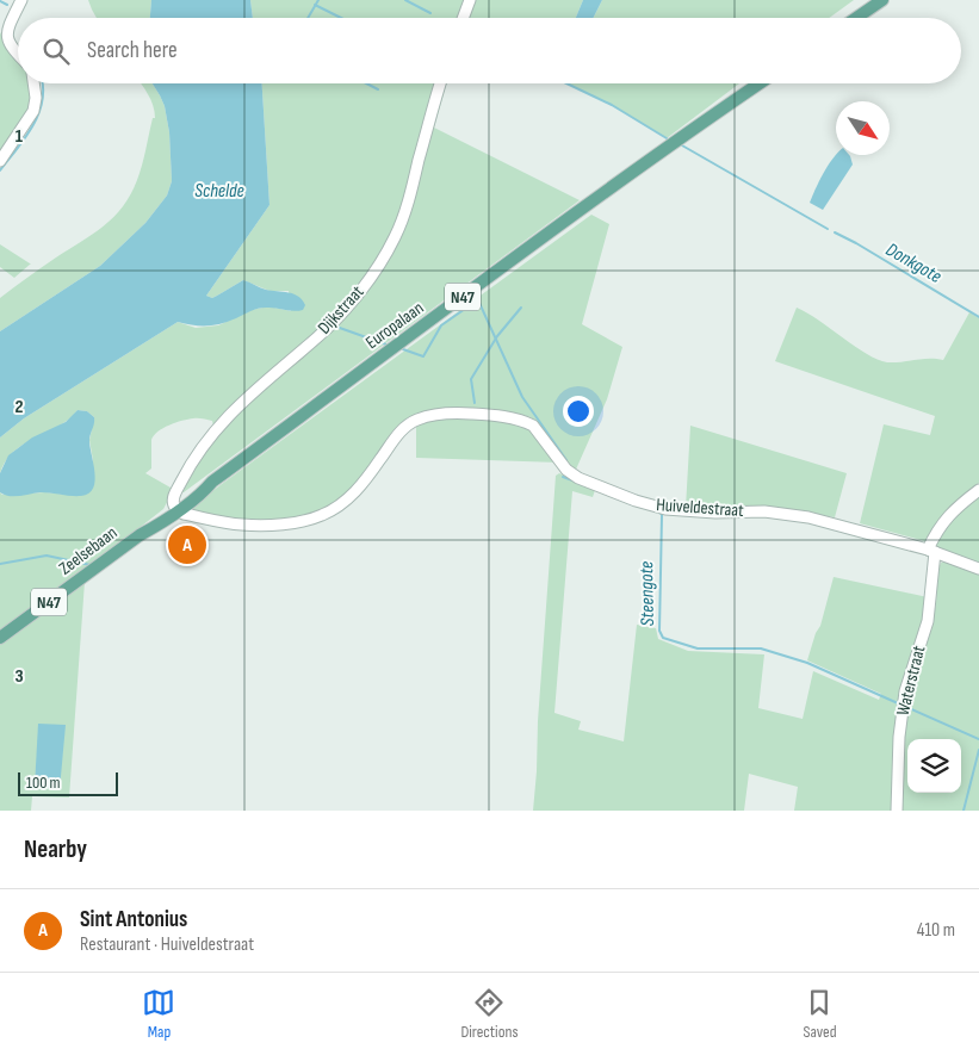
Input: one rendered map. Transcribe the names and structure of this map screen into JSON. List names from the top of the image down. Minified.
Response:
{"streets":{"main road":["N47","Europalaan","Zeelsebaan"],"street":["Dijkstraat","Huiveldestraat","Waterstraat"]},"crossings":[["Dijkstraat","Huiveldestraat"],["Dijkstraat","Zeelsebaan"],["Europalaan","Zeelsebaan"],["Huiveldestraat","Zeelsebaan"],["Huiveldestraat","Waterstraat"]],"water":["Schelde","Donkgote","Steengote"],"scale_bar":"100 m","north":"bottom right","page":{"search":"Search here","pins":"A","scale":"100 m","heading":"Nearby","list":[{"mark":"A","name":"Sint Antonius","note":"Restaurant · Huiveldestraat","value":"410 m"}],"nav":["Map","Directions","Saved"]},"grid":{"rows":["1","2","3"]}}
